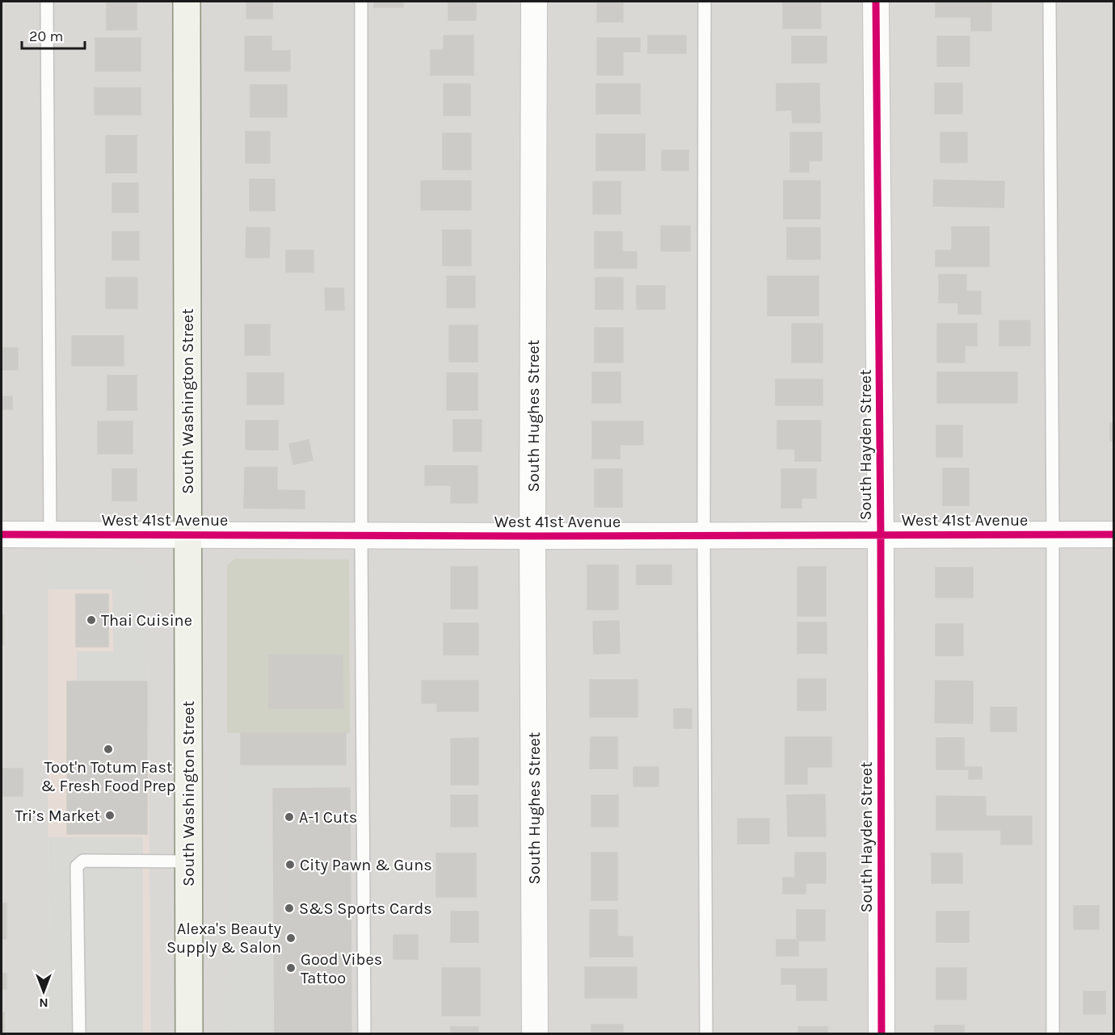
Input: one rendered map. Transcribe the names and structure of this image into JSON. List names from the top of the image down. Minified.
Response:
{"streets":{"main road":["South Washington Street"],"street":["South Hughes Street","South Hayden Street","West 41st Avenue"]},"crossings":[["South Washington Street","West 41st Avenue"],["South Hughes Street","West 41st Avenue"],["South Hayden Street","West 41st Avenue"]],"places":["Thai Cuisine","Toot'n Totum Fast & Fresh Food Prep","Tri’s Market","A-1 Cuts","City Pawn & Guns","S&S Sports Cards","Alexa's Beauty Supply & Salon","Good Vibes Tattoo"],"scale_bar":"20 m","north":"bottom"}
